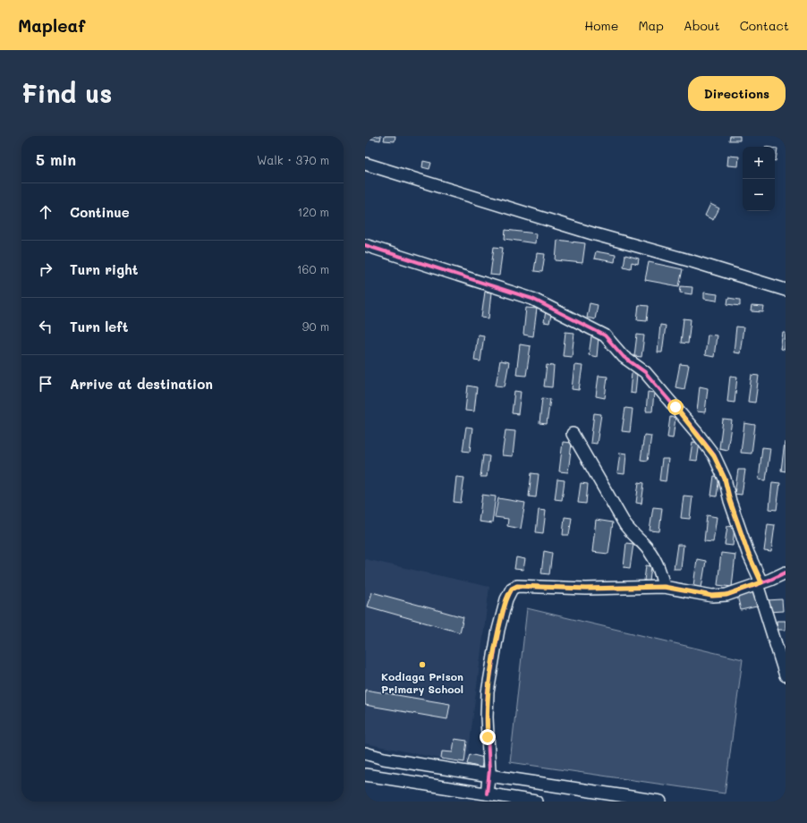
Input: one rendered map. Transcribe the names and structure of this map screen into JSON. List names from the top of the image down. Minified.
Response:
{"places":["Kodiaga Prison Primary School"],"page":{"header":"Mapleaf","nav":["Home","Map","About","Contact"],"buttons":"Directions","title":"Find us","heading":["5 min","Walk · 370 m"],"map_buttons":["+","−"],"list":[["Continue","120 m"],["Turn right","160 m"],["Turn left","90 m"],"Arrive at destination"]}}
